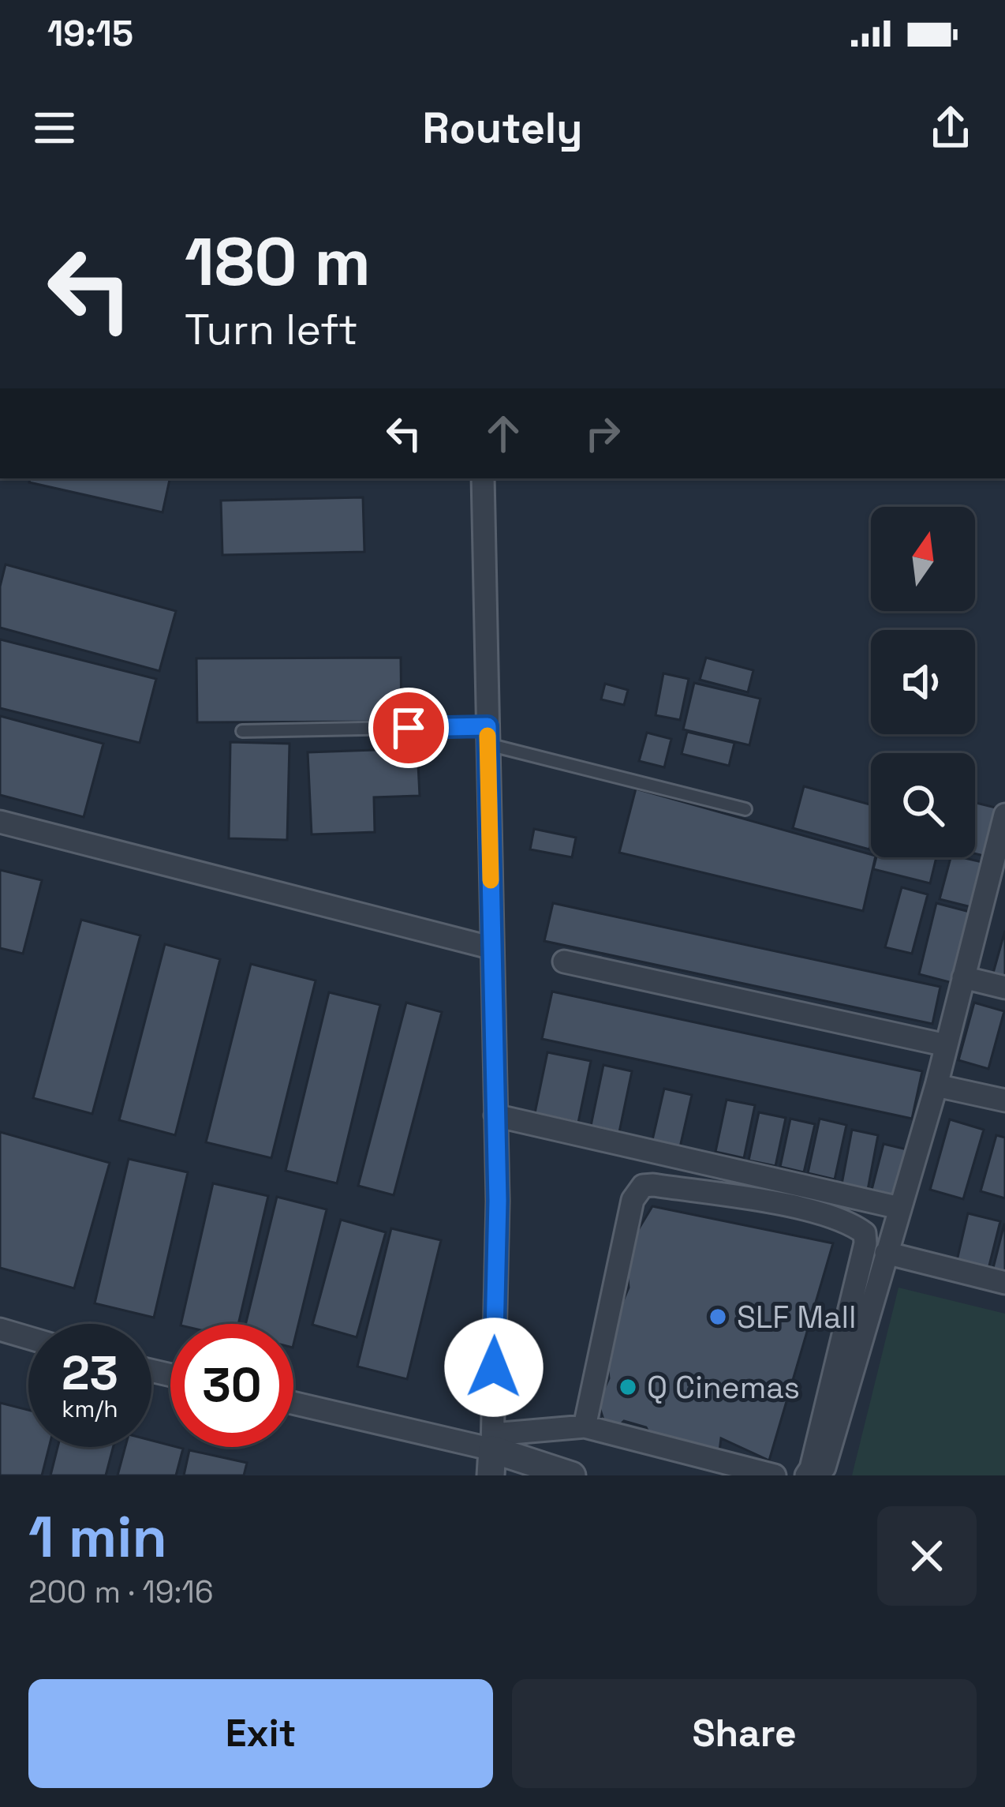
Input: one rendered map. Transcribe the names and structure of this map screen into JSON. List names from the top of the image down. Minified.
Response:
{"places":["SLF Mall","Q Cinemas"],"north":"top","page":{"status":"19:15","header":"Routely","turn":["180 m","Turn left"],"speed":"23 km/h","limit":"30","heading":["1 min","200 m · 19:16"],"buttons":["Exit","Share"]}}
